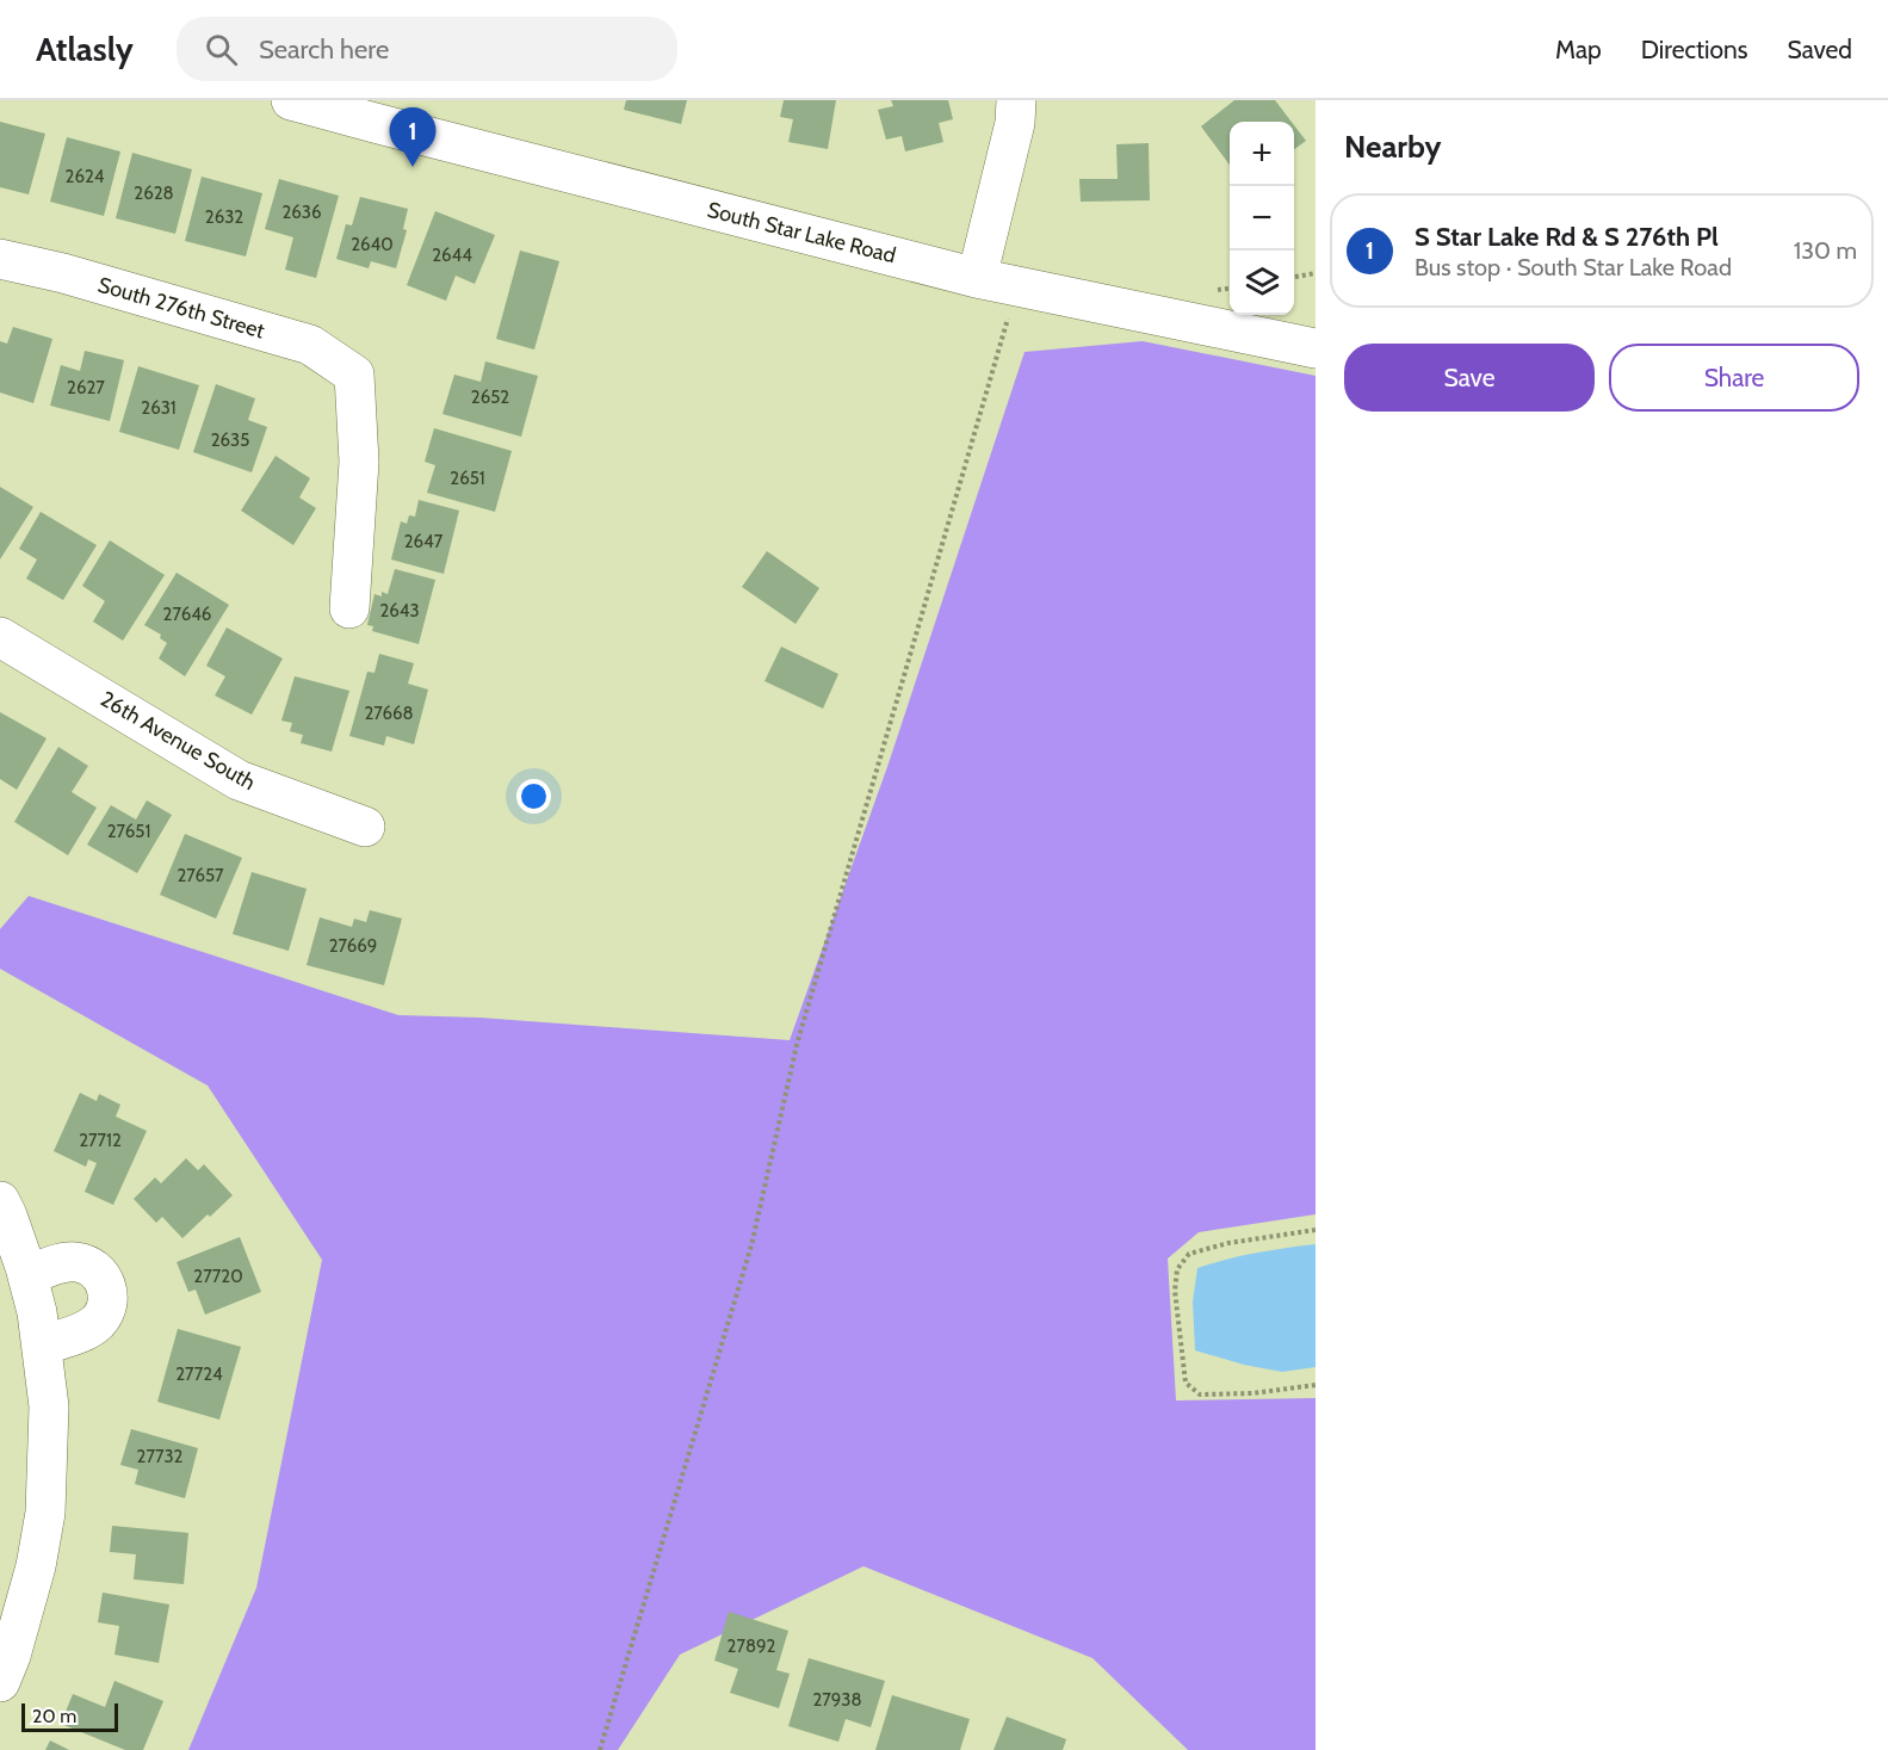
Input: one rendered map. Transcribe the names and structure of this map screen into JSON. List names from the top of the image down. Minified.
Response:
{"streets":{"street":["South Star Lake Road","South 276th Street","26th Avenue South"]},"house_numbers":["2624","2628","2636","2632","2640","2644","2627","2652","2631","2635","2651","2647","2643","27646","27668","27651","27657","27669","27712","27720","27724","27732","27892","27938"],"scale_bar":"20 m","page":{"header":"Atlasly","search":"Search here","nav":["Map","Directions","Saved"],"heading":"Nearby","pins":"1","map_buttons":["+","−"],"list":[{"mark":"1","name":"S Star Lake Rd & S 276th Pl","note":"Bus stop · South Star Lake Road","value":"130 m"}],"buttons":["Save","Share"],"scale":"20 m"}}
